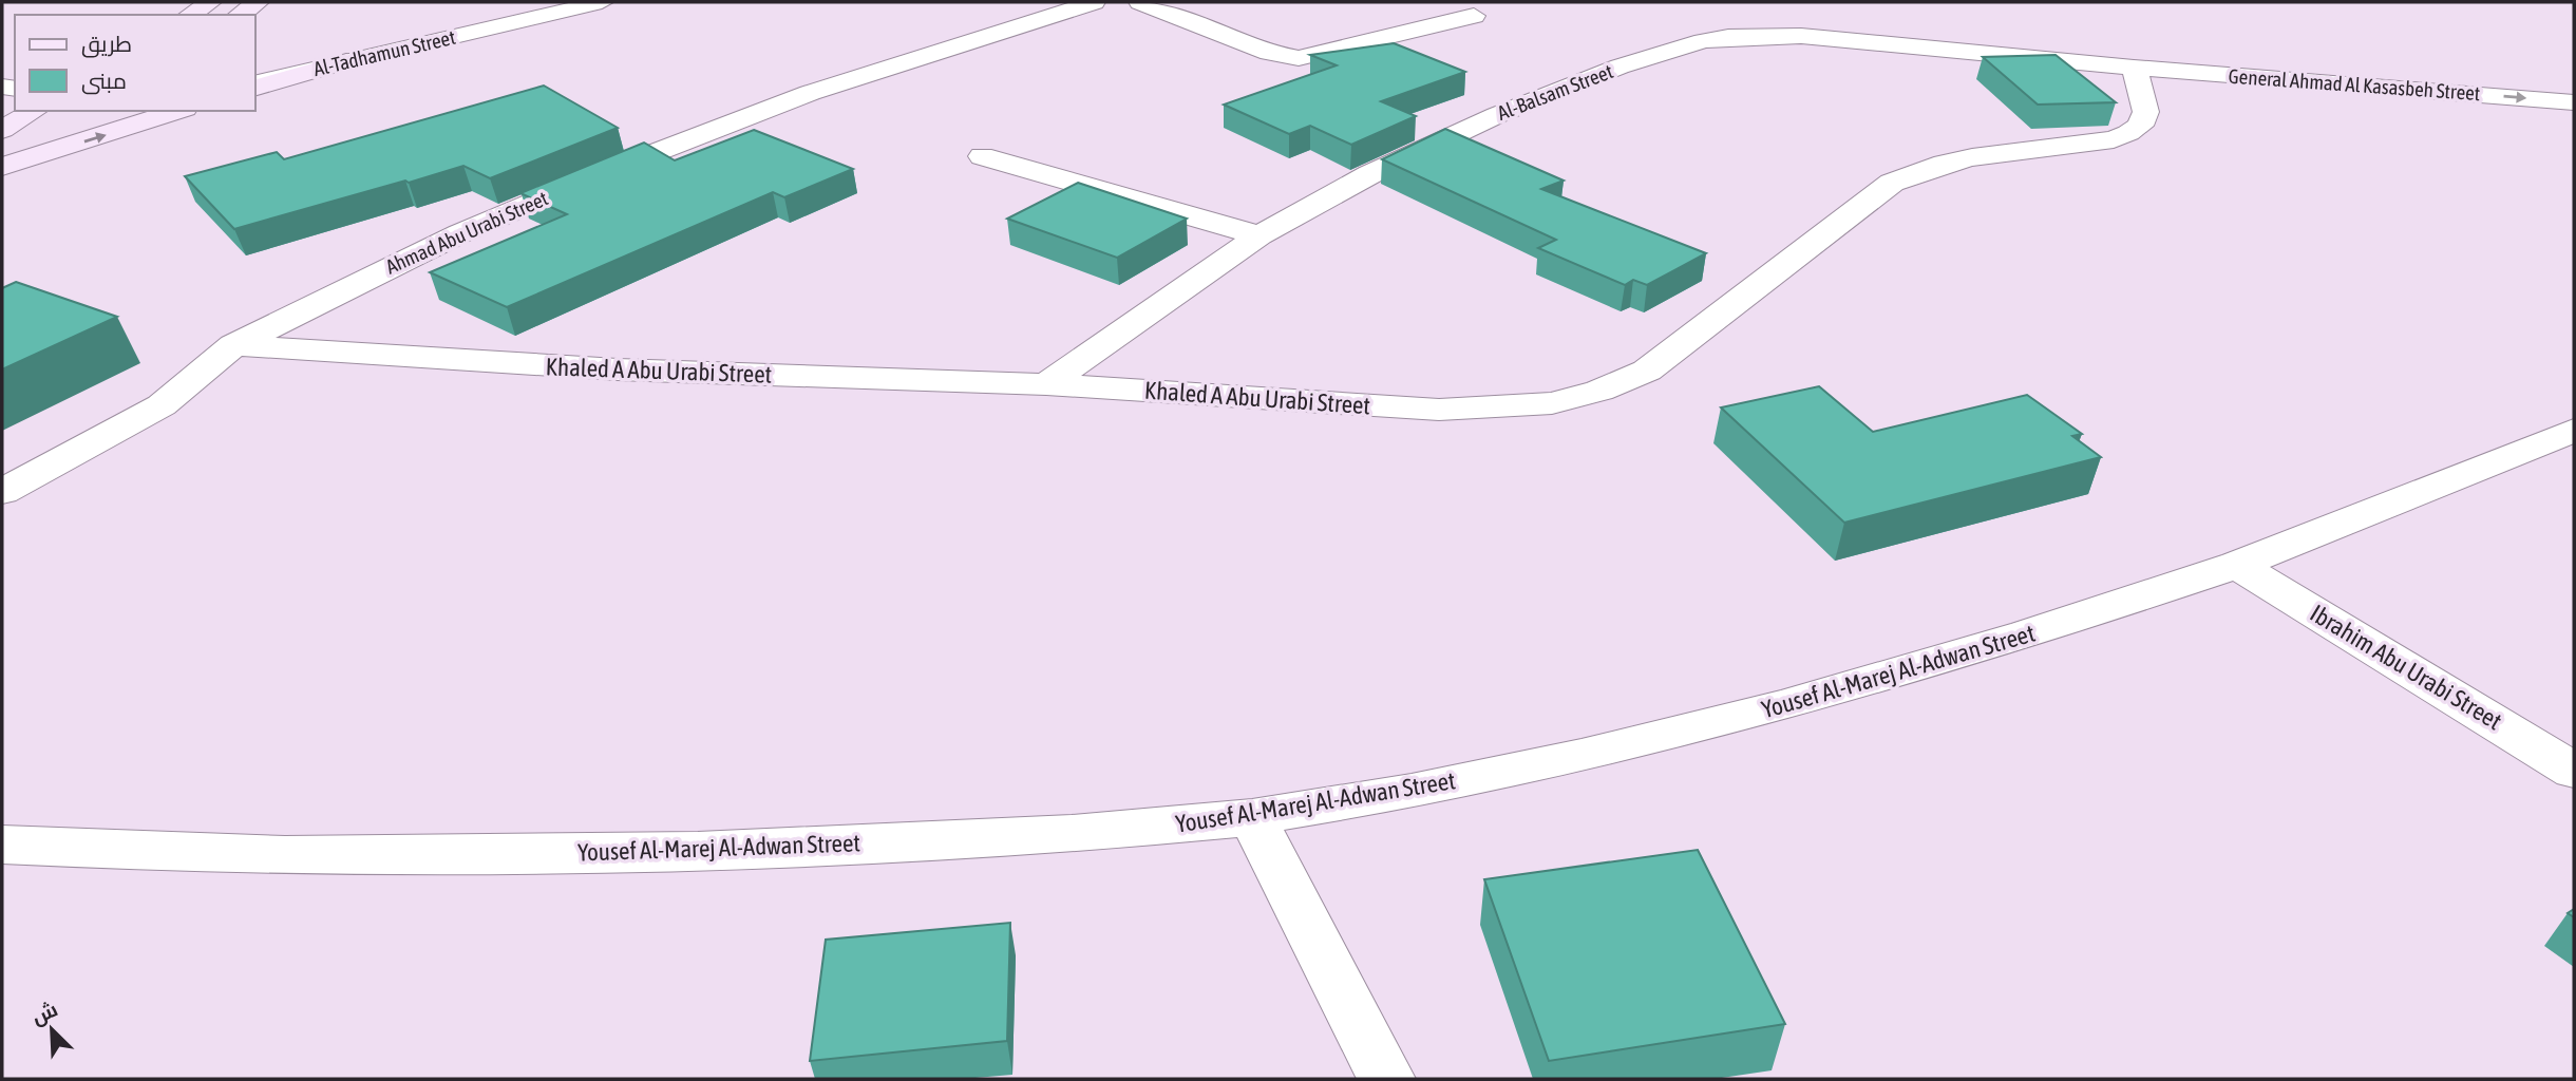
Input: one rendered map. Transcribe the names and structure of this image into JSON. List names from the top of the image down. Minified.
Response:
{"streets":{"street":["Al-Tadhamun Street","General Ahmad Al Kasasbeh Street","Al-Balsam Street","Ahmad Abu Urabi Street","Khaled A Abu Urabi Street","Ibrahim Abu Urabi Street","Yousef Al-Marej Al-Adwan Street"]},"crossings":[["General Ahmad Al Kasasbeh Street","Al-Balsam Street"],["General Ahmad Al Kasasbeh Street","Khaled A Abu Urabi Street"],["Al-Balsam Street","Khaled A Abu Urabi Street"],["Ahmad Abu Urabi Street","Khaled A Abu Urabi Street"],["Ibrahim Abu Urabi Street","Yousef Al-Marej Al-Adwan Street"]],"one_way":["General Ahmad Al Kasasbeh Street"],"legend":["طريق","مبنى"],"north":"top left"}
